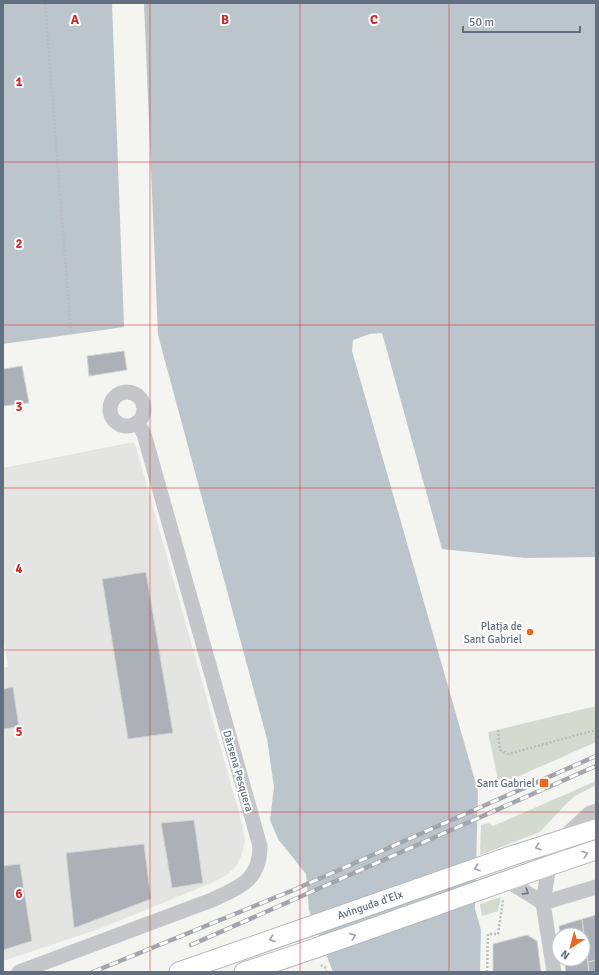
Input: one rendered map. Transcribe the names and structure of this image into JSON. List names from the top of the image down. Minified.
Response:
{"streets":{"main road":["Avinguda d'Elx"],"street":["Dàrsena Pesquera"]},"places":{"other":["Platja de Sant Gabriel"],"transit":["Sant Gabriel"]},"scale_bar":"50 m","north":"bottom left","grid":{"columns":["A","B","C"],"rows":["1","2","3","4","5","6"]}}
